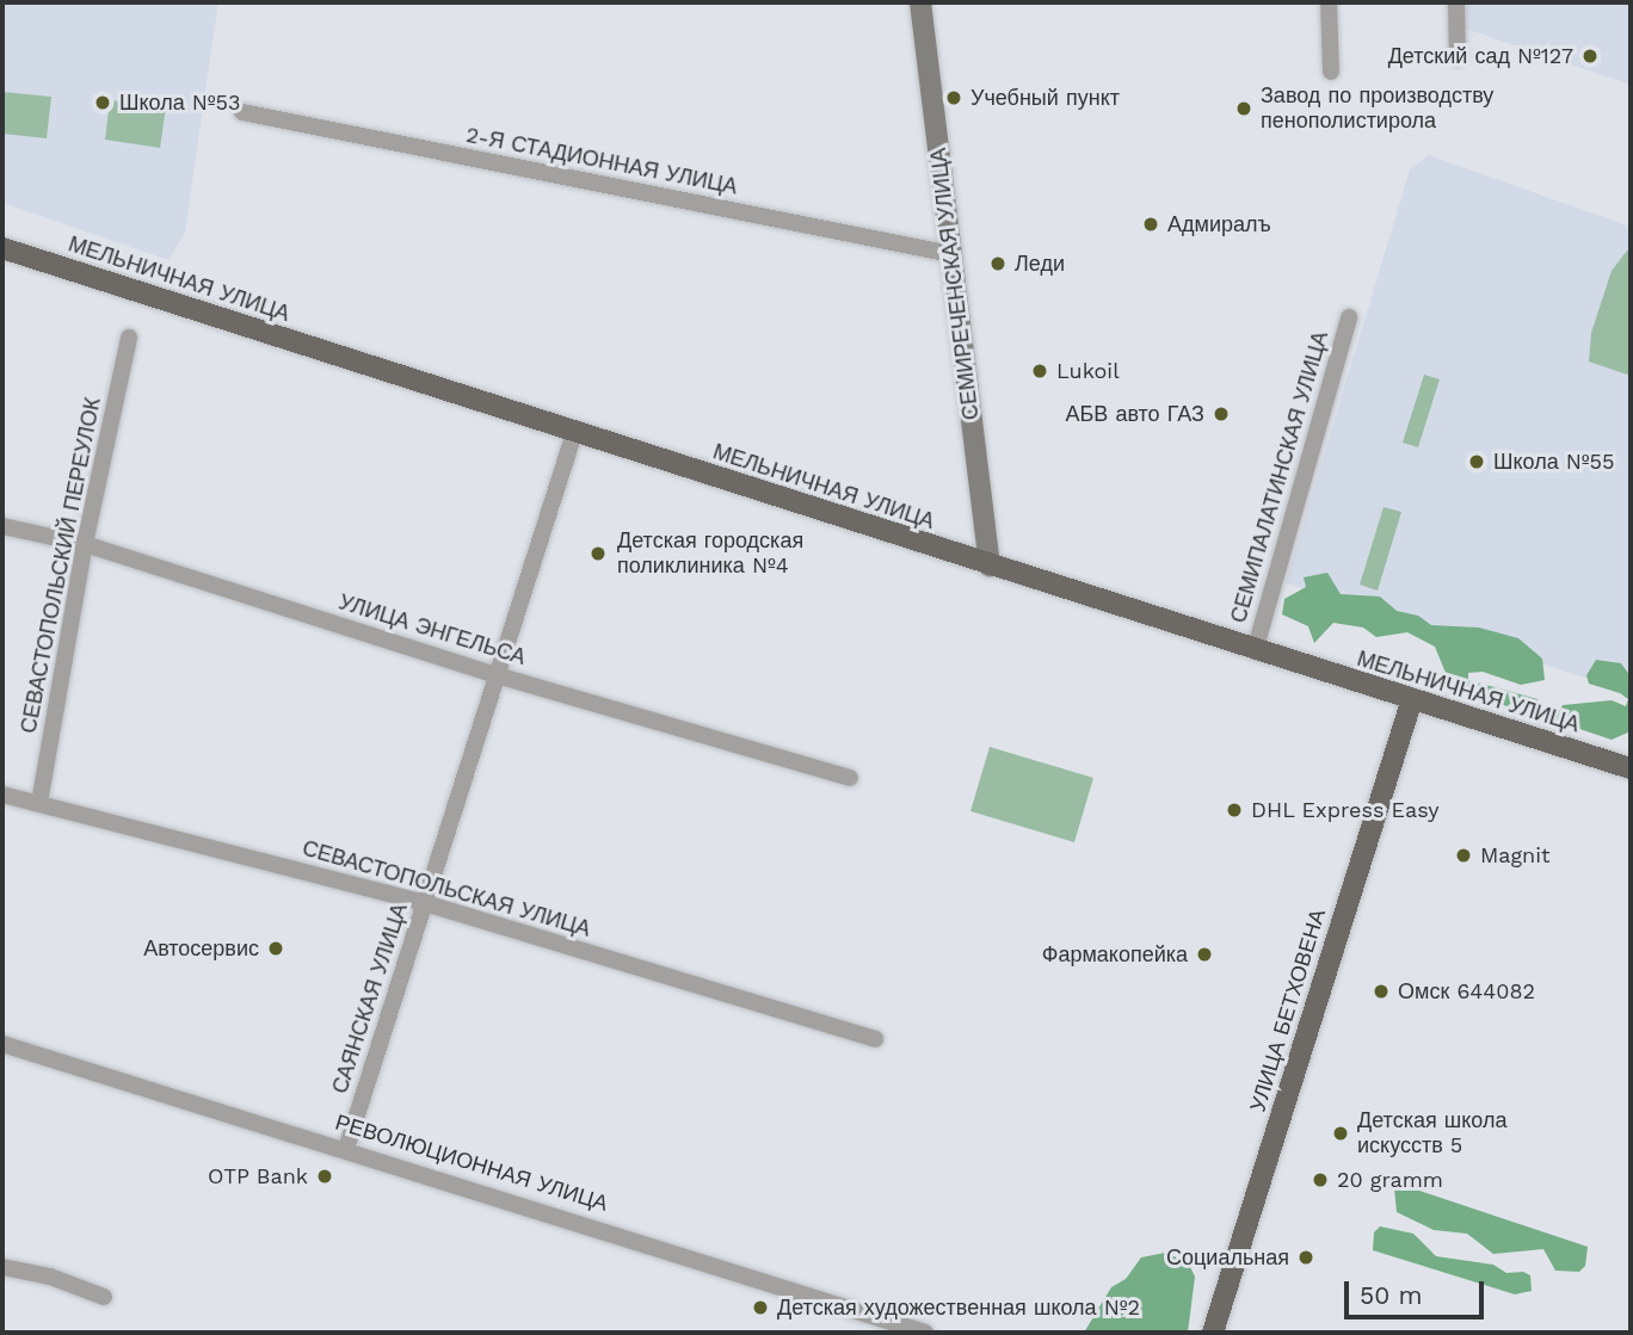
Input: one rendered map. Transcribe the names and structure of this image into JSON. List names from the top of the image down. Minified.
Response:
{"streets":{"main road":["МЕЛЬНИЧНАЯ УЛИЦА","СЕМИРЕЧЕНСКАЯ УЛИЦА","УЛИЦА БЕТХОВЕНА"],"street":["2-Я СТАДИОННАЯ УЛИЦА","СЕМИПАЛАТИНСКАЯ УЛИЦА","СЕВАСТОПОЛЬСКИЙ ПЕРЕУЛОК","УЛИЦА ЭНГЕЛЬСА","СЕВАСТОПОЛЬСКАЯ УЛИЦА","САЯНСКАЯ УЛИЦА","РЕВОЛЮЦИОННАЯ УЛИЦА"]},"crossings":[["2-Я СТАДИОННАЯ УЛИЦА","СЕМИРЕЧЕНСКАЯ УЛИЦА"],["МЕЛЬНИЧНАЯ УЛИЦА","СЕМИРЕЧЕНСКАЯ УЛИЦА"],["МЕЛЬНИЧНАЯ УЛИЦА","СЕМИПАЛАТИНСКАЯ УЛИЦА"],["МЕЛЬНИЧНАЯ УЛИЦА","САЯНСКАЯ УЛИЦА"],["МЕЛЬНИЧНАЯ УЛИЦА","УЛИЦА БЕТХОВЕНА"],["СЕВАСТОПОЛЬСКИЙ ПЕРЕУЛОК","УЛИЦА ЭНГЕЛЬСА"],["СЕВАСТОПОЛЬСКИЙ ПЕРЕУЛОК","СЕВАСТОПОЛЬСКАЯ УЛИЦА"],["УЛИЦА ЭНГЕЛЬСА","САЯНСКАЯ УЛИЦА"],["СЕВАСТОПОЛЬСКАЯ УЛИЦА","САЯНСКАЯ УЛИЦА"],["САЯНСКАЯ УЛИЦА","РЕВОЛЮЦИОННАЯ УЛИЦА"]],"places":["Детский сад №127","Учебный пункт","Школа №53","Завод по производству пенополистирола","Адмиралъ","Леди","Lukoil","АБВ авто ГАЗ","Школа №55","Детская городская поликлиника №4","DHL Express Easy","Magnit","Автосервис","Фармакопейка","Омск 644082","Детская школа искусств 5","OTP Bank","20 gramm","Социальная","Детская художественная школа №2"],"scale_bar":"50 m"}
